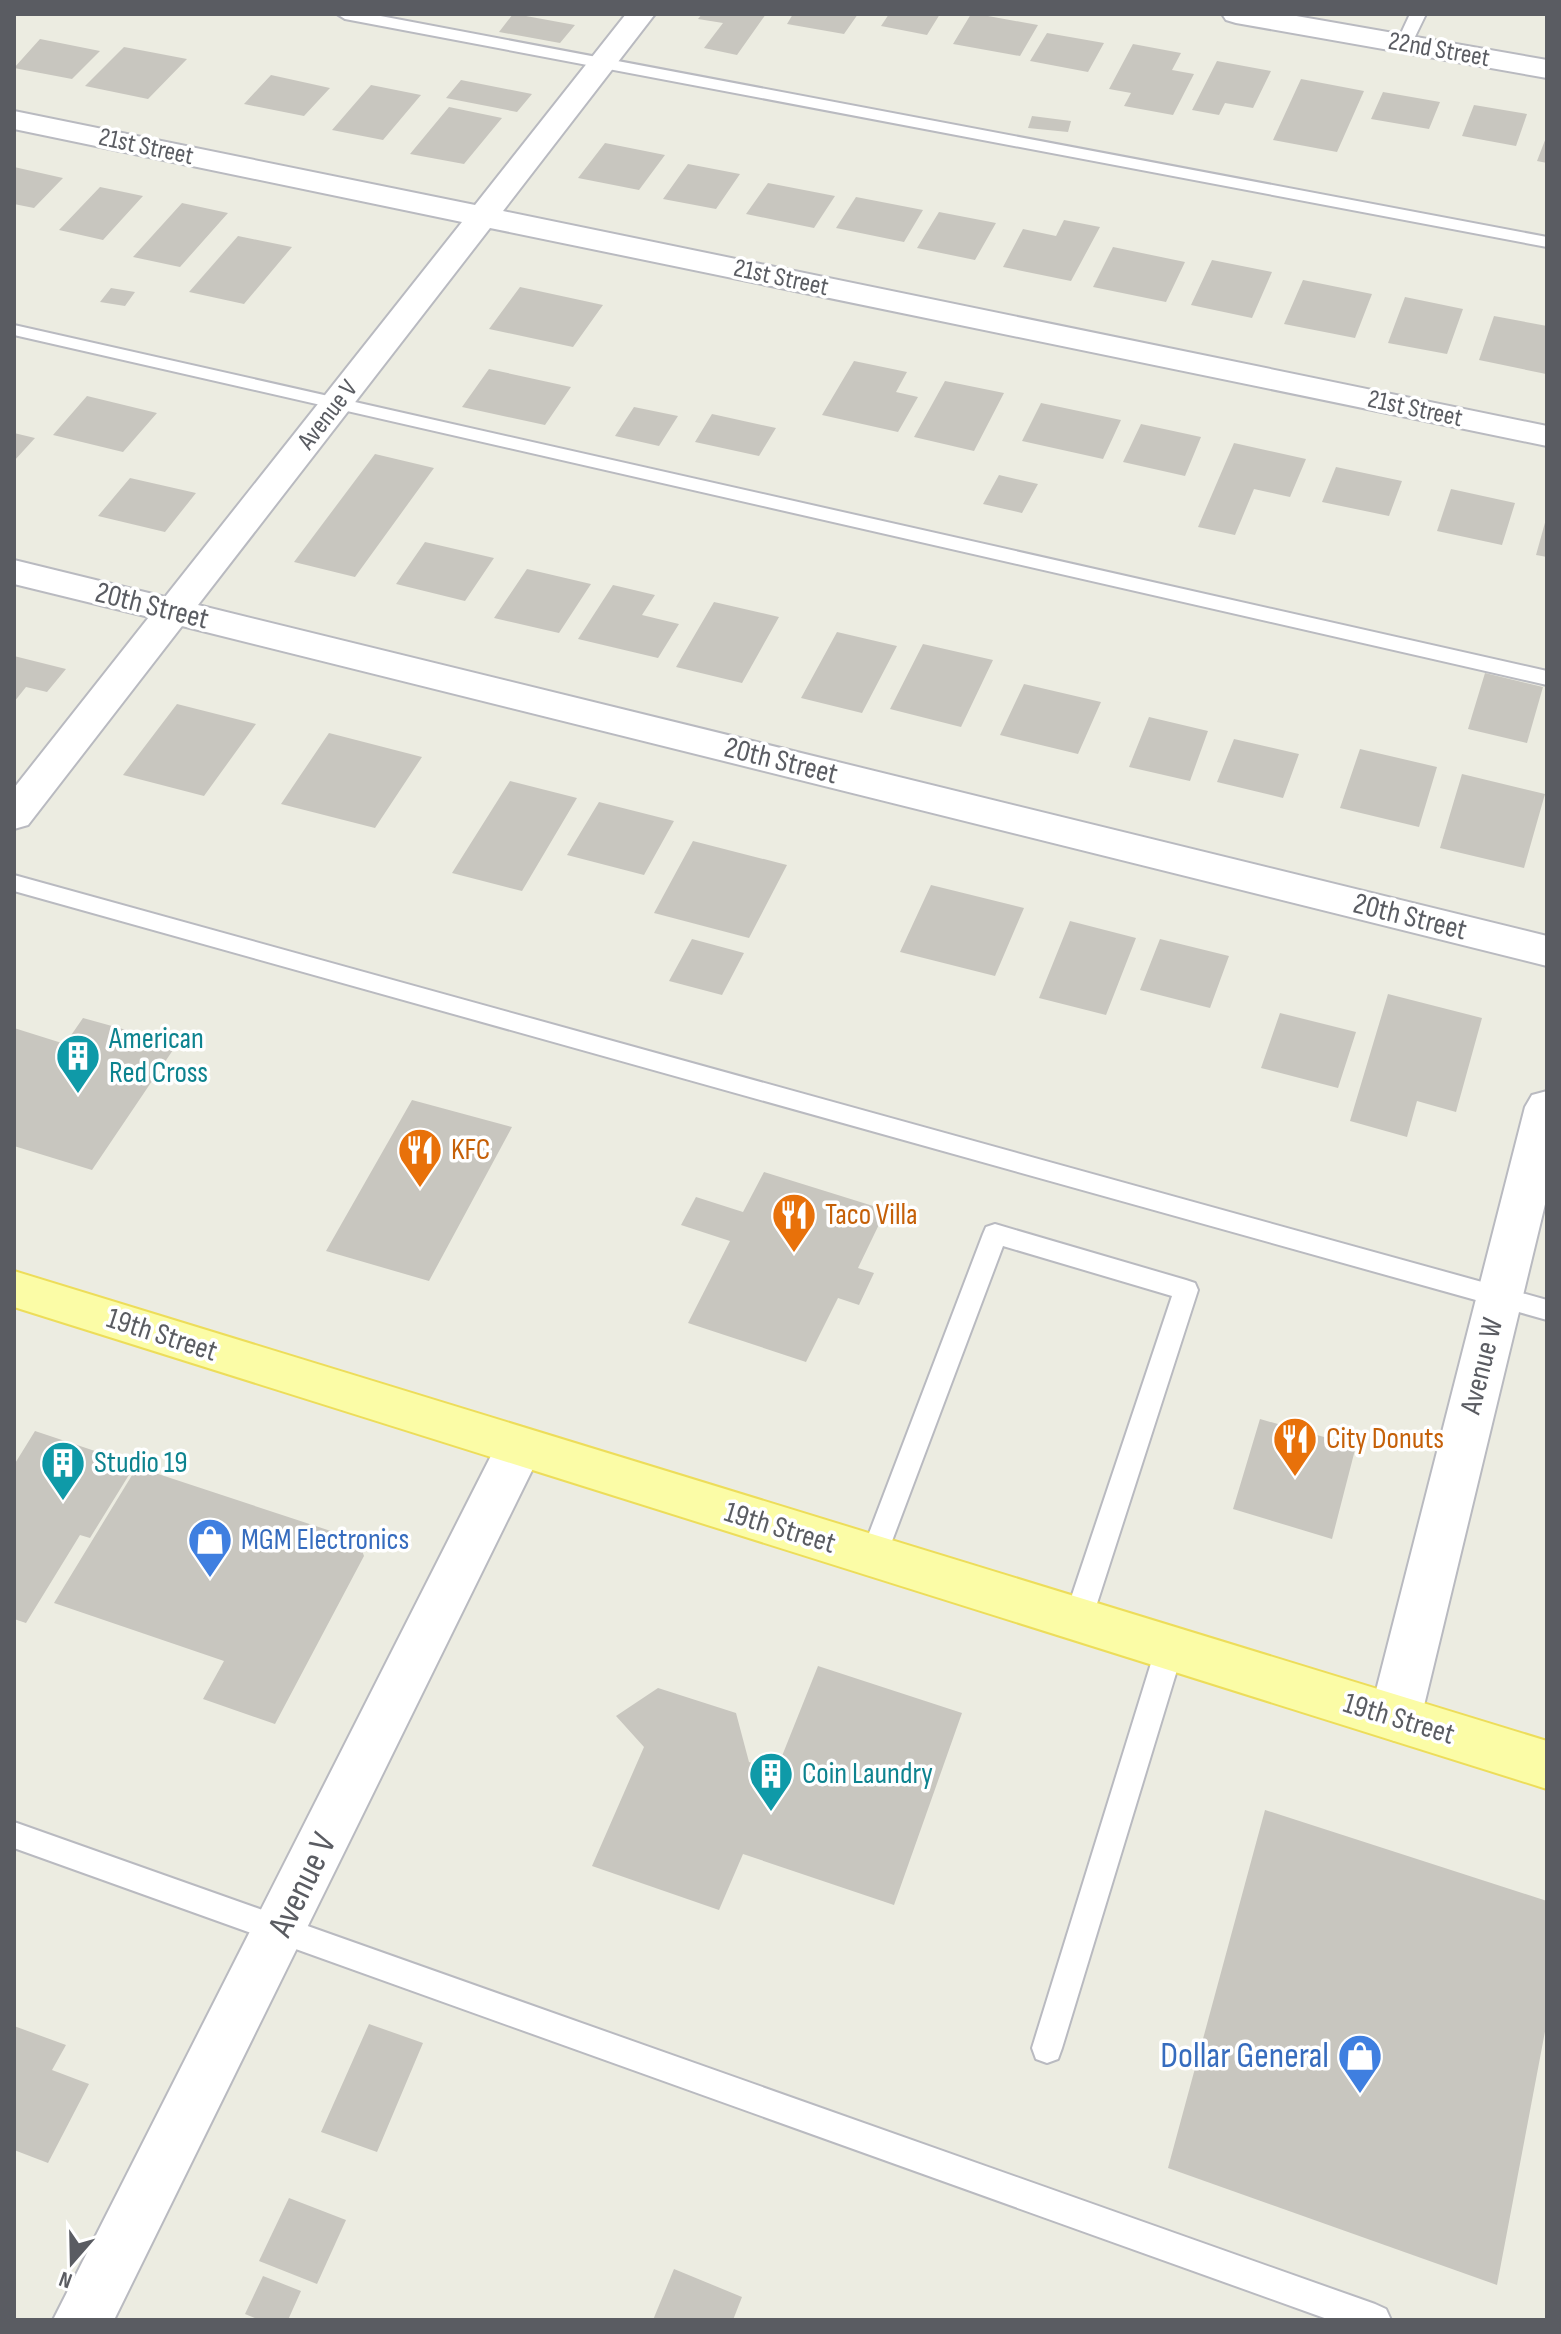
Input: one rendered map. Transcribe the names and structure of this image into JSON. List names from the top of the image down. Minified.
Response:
{"streets":{"main road":["19th Street"],"street":["22nd Street","21st Street","Avenue V","20th Street","Avenue W"]},"crossings":[["21st Street","Avenue V"],["Avenue V","20th Street"],["Avenue V","19th Street"],["19th Street","Avenue W"]],"places":{"building":["American Red Cross","Studio 19","Coin Laundry"],"restaurant":["KFC","Taco Villa","City Donuts"],"shop":["MGM Electronics","Dollar General"]},"north":"bottom"}
